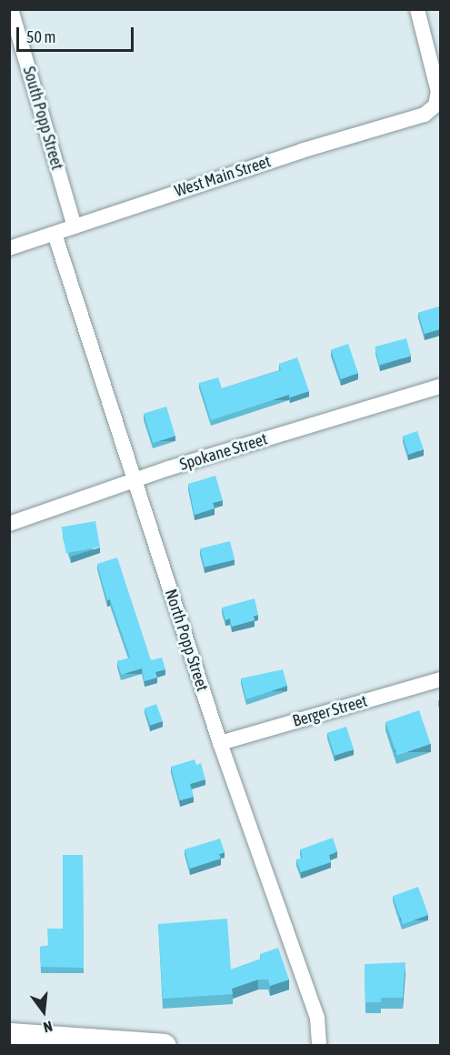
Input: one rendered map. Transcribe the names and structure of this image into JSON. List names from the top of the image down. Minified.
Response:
{"streets":{"street":["South Popp Street","West Main Street","Spokane Street","North Popp Street","Berger Street"]},"crossings":[["South Popp Street","West Main Street"],["West Main Street","North Popp Street"],["Spokane Street","North Popp Street"],["North Popp Street","Berger Street"]],"scale_bar":"50 m","north":"bottom"}
